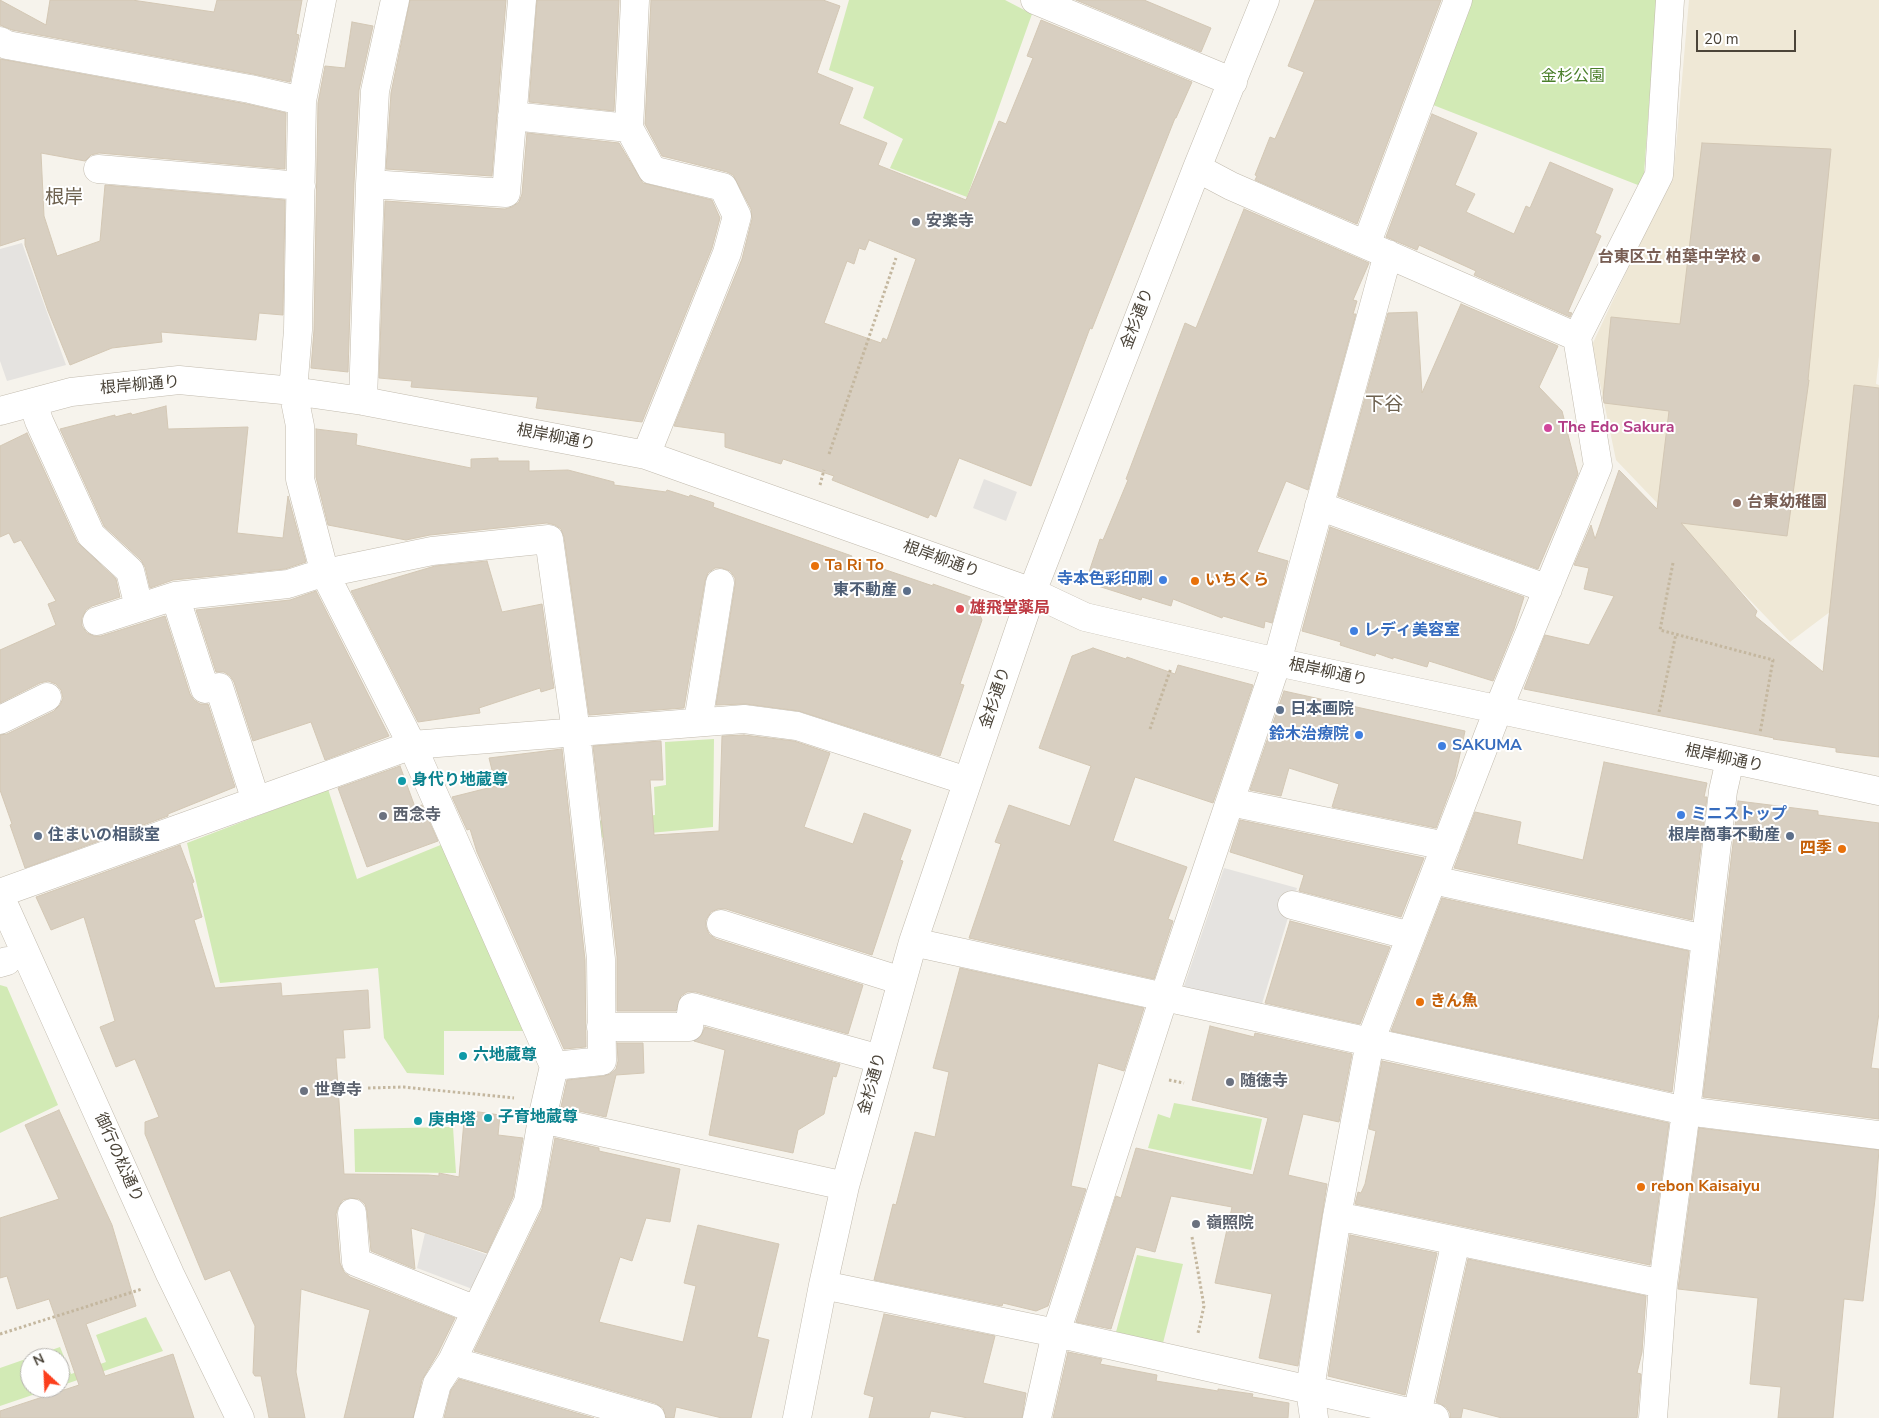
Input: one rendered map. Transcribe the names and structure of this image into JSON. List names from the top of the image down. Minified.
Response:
{"streets":{"street":["金杉通り","根岸柳通り","御行の松通り"]},"crossings":[["金杉通り","根岸柳通り"]],"districts":["根岸","下谷"],"parks":["金杉公園"],"places":["安楽寺","台東区立 柏葉中学校","The Edo Sakura","台東幼稚園","Ta Ri To","寺本色彩印刷","いちくら","東不動産","雄飛堂薬局","レディ美容室","日本画院","鈴木治療院","SAKUMA","身代り地蔵尊","ミニストップ","西念寺","住まいの相談室","根岸商事不動産","四季","きん魚","六地蔵尊","随徳寺","世尊寺","子育地蔵尊","庚申塔","rebon Kaisaiyu","嶺照院"],"scale_bar":"20 m","north":"top left"}
